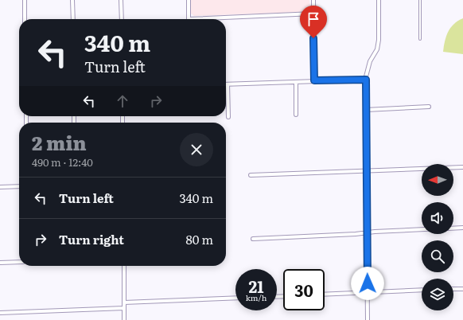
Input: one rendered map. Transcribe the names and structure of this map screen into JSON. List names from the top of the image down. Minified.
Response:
{"north":"left","page":{"turn":["340 m","Turn left"],"heading":["2 min","490 m · 12:40"],"list":[{"name":"Turn left","value":"340 m"},{"name":"Turn right","value":"80 m"}],"speed":"21 km/h","limit":"30"}}
